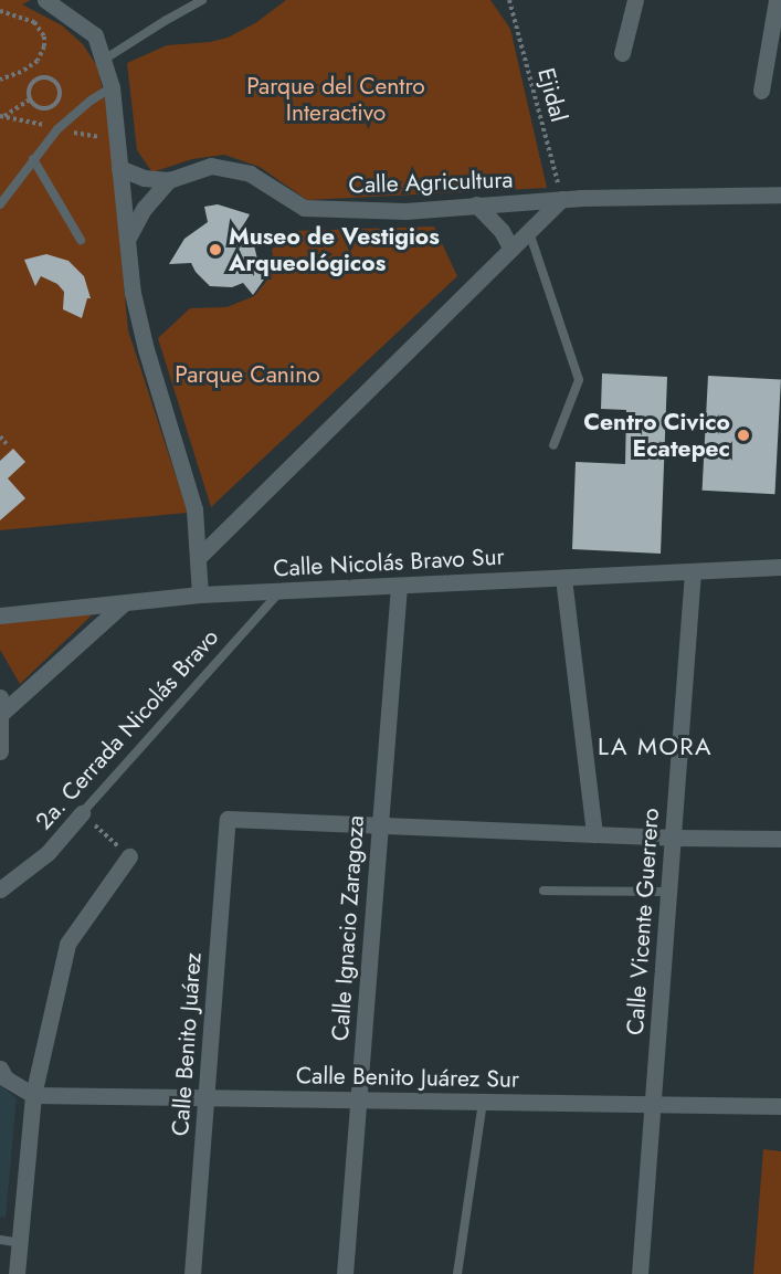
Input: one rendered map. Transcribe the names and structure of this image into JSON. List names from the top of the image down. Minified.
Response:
{"streets":{"street":["Calle Agricultura","Calle Nicolás Bravo Sur","2a. Cerrada Nicolás Bravo","Calle Vicente Guerrero","Calle Ignacio Zaragoza","Calle Benito Juárez","Calle Benito Juárez Sur"],"path":["Ejidal"]},"crossings":[["Ejidal","Calle Agricultura"],["Calle Nicolás Bravo Sur","2a. Cerrada Nicolás Bravo"],["Calle Nicolás Bravo Sur","Calle Vicente Guerrero"],["Calle Nicolás Bravo Sur","Calle Ignacio Zaragoza"],["Calle Vicente Guerrero","Calle Benito Juárez Sur"],["Calle Ignacio Zaragoza","Calle Benito Juárez"],["Calle Ignacio Zaragoza","Calle Benito Juárez Sur"],["Calle Benito Juárez","Calle Benito Juárez Sur"]],"districts":["LA MORA"],"parks":["Parque del Centro Interactivo","Parque Canino"],"places":["Museo de Vestigios Arqueológicos","Centro Civico Ecatepec"]}
